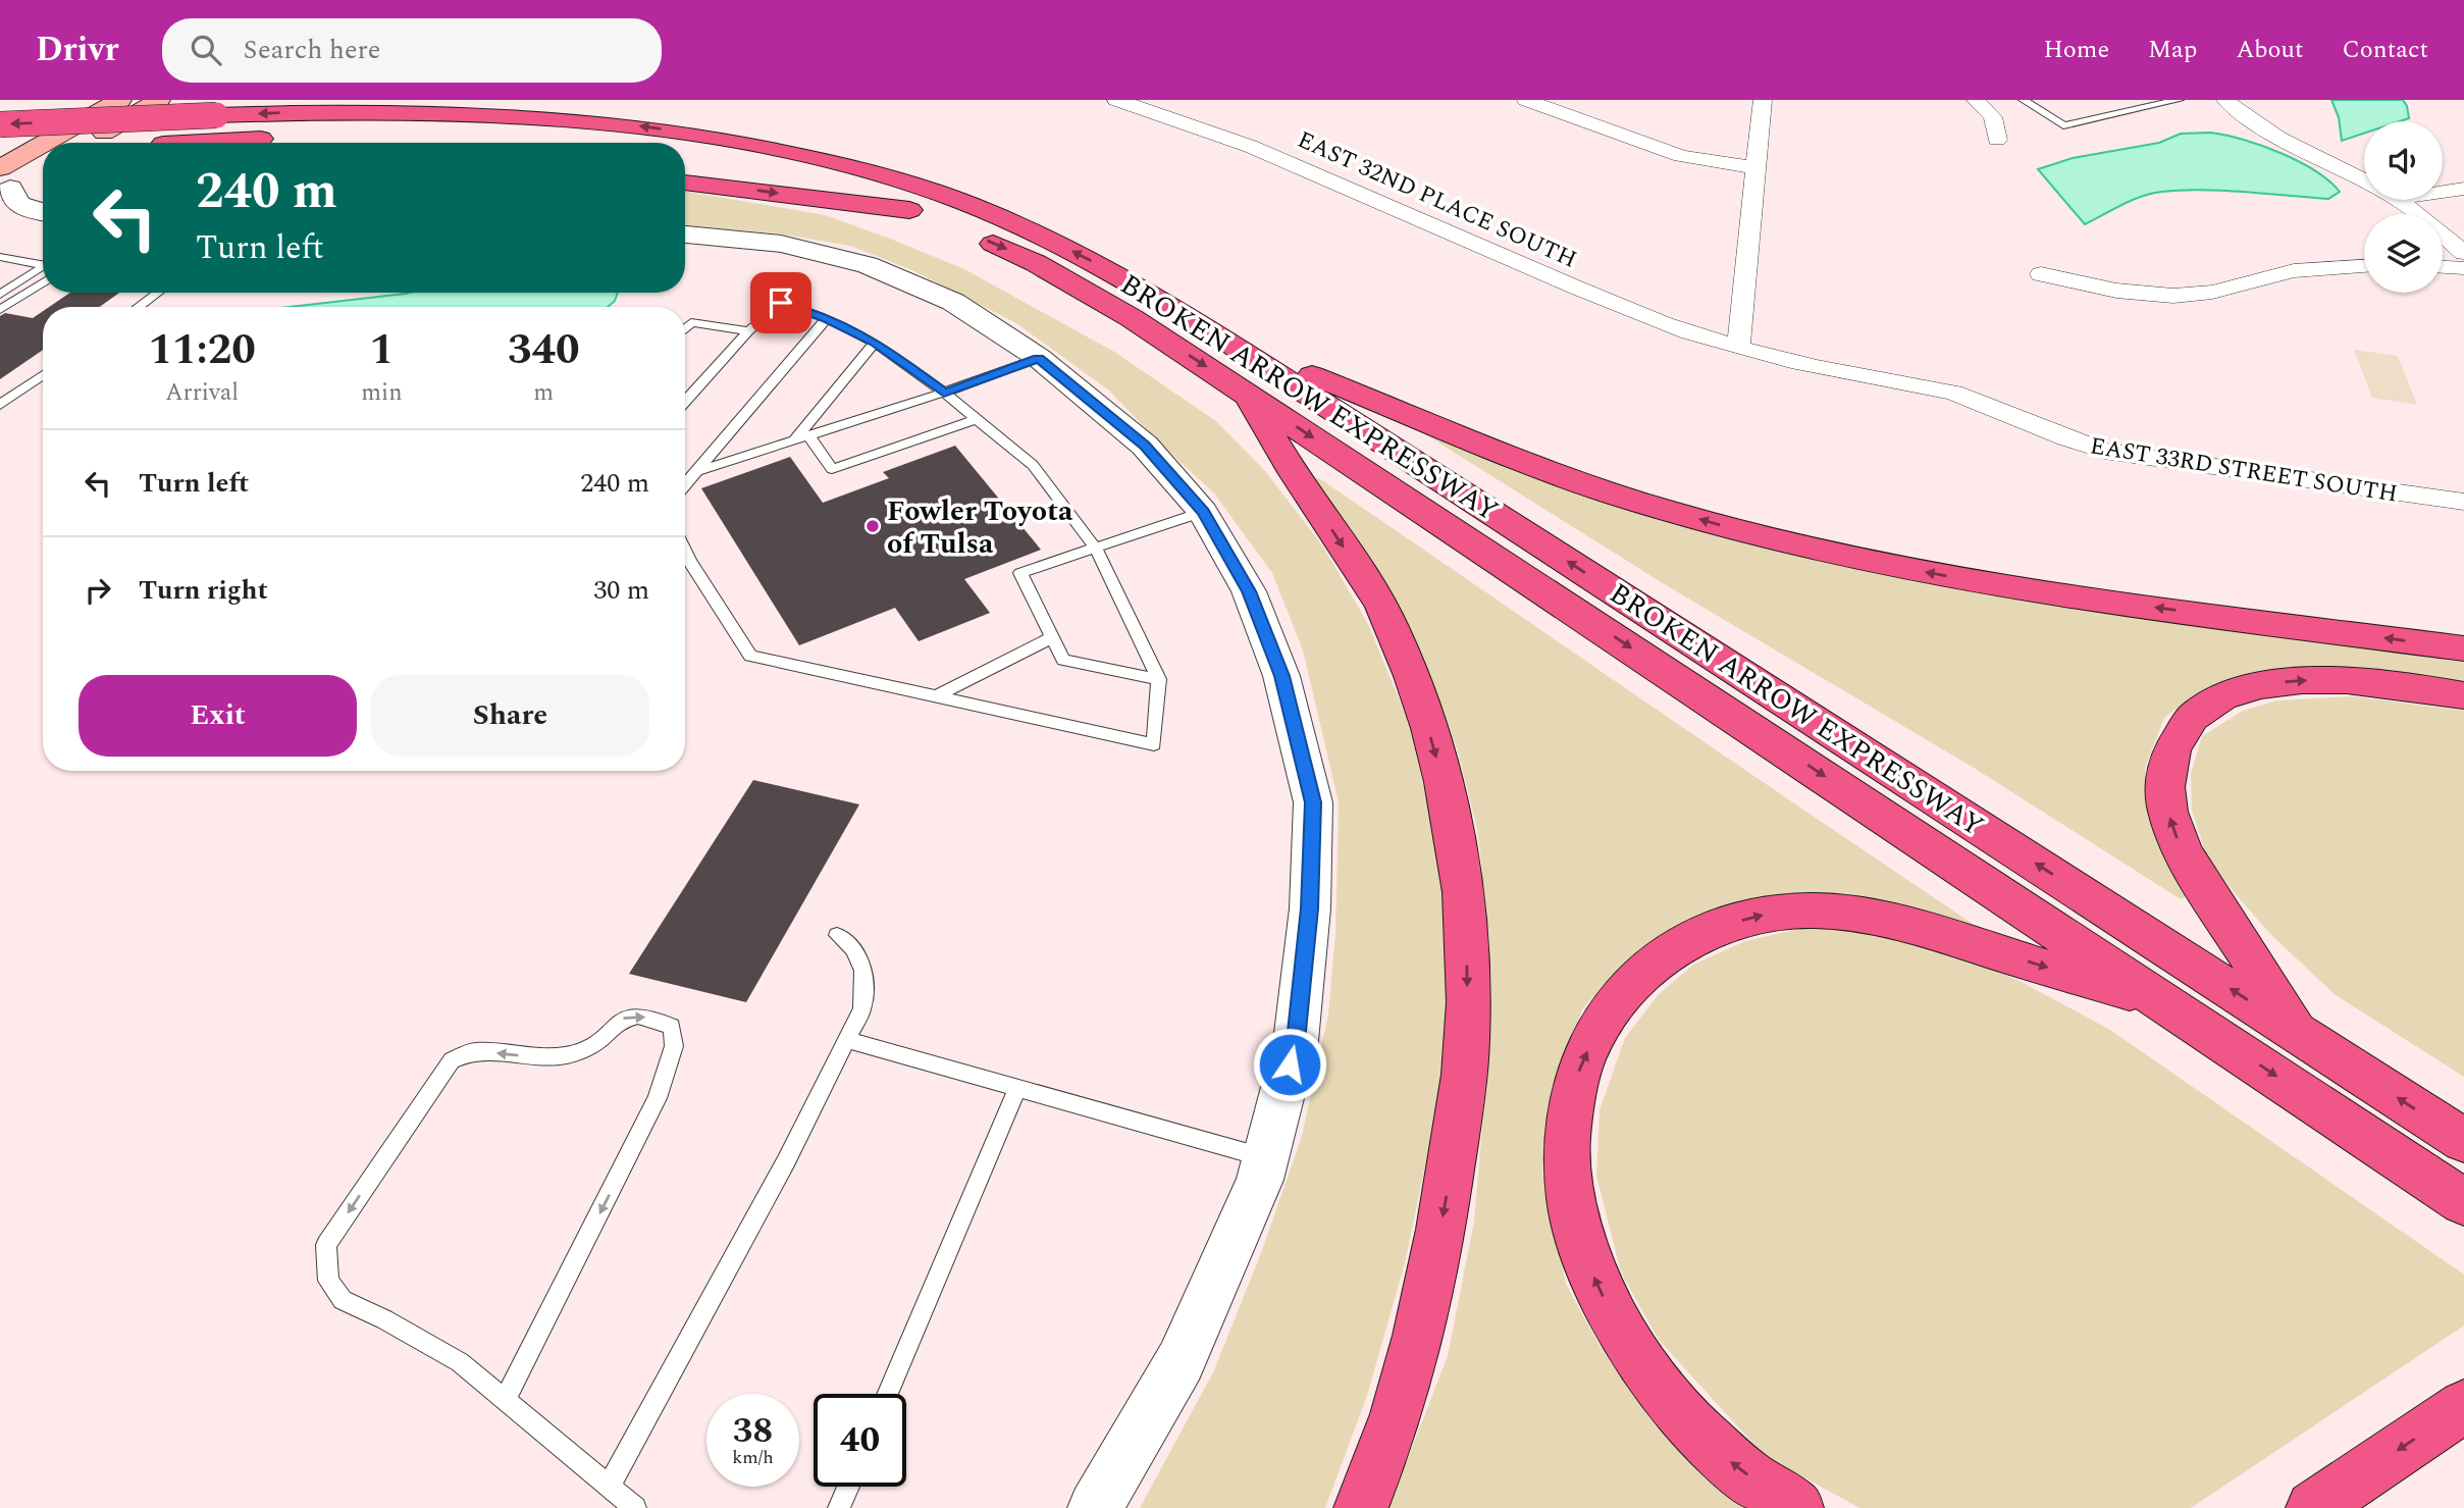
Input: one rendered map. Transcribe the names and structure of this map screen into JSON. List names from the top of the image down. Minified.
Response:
{"streets":{"highway":["BROKEN ARROW EXPRESSWAY"],"street":["EAST 32ND PLACE SOUTH","EAST 33RD STREET SOUTH"]},"crossings":[["EAST 32ND PLACE SOUTH","EAST 33RD STREET SOUTH"]],"places":["Fowler Toyota of Tulsa"],"page":{"header":"Drivr","search":"Search here","nav":["Home","Map","About","Contact"],"turn":["240 m","Turn left"],"eta":["11:20","Arrival","1","min","340","m"],"list":[{"name":"Turn left","value":"240 m"},{"name":"Turn right","value":"30 m"}],"buttons":["Exit","Share"],"speed":"38 km/h","limit":"40"}}
